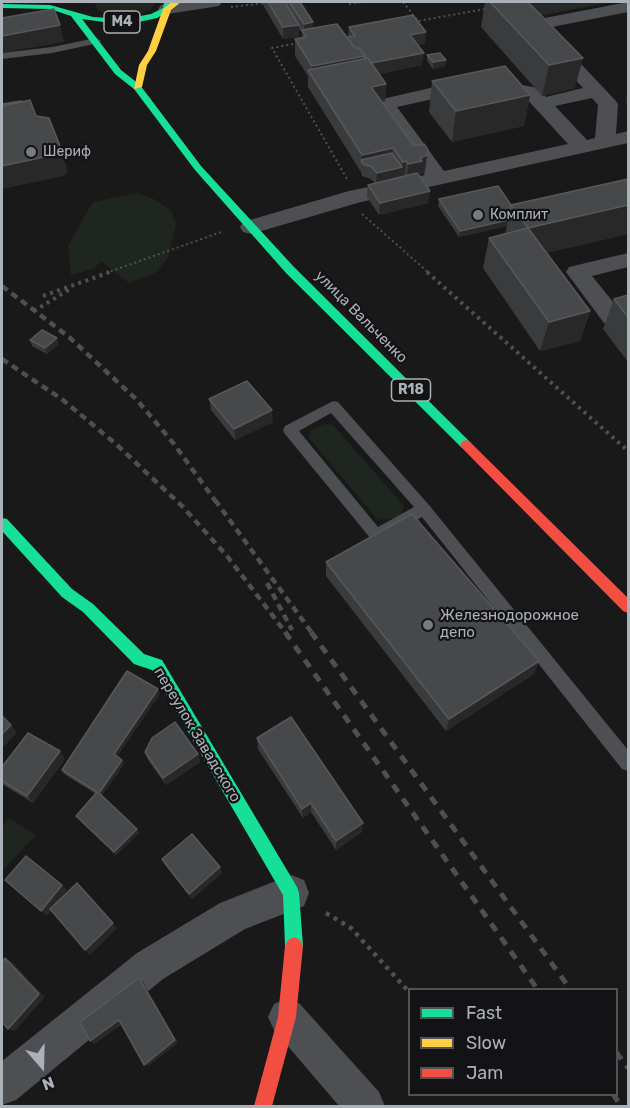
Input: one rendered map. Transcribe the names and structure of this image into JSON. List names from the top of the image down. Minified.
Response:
{"streets":{"main road":["M4","улица Вальченко","R18","переулок Завадского"]},"crossings":[["M4","улица Вальченко"]],"places":["Шериф","Комплит","Железнодорожное депо"],"legend":["Fast","Slow","Jam"],"north":"bottom"}
